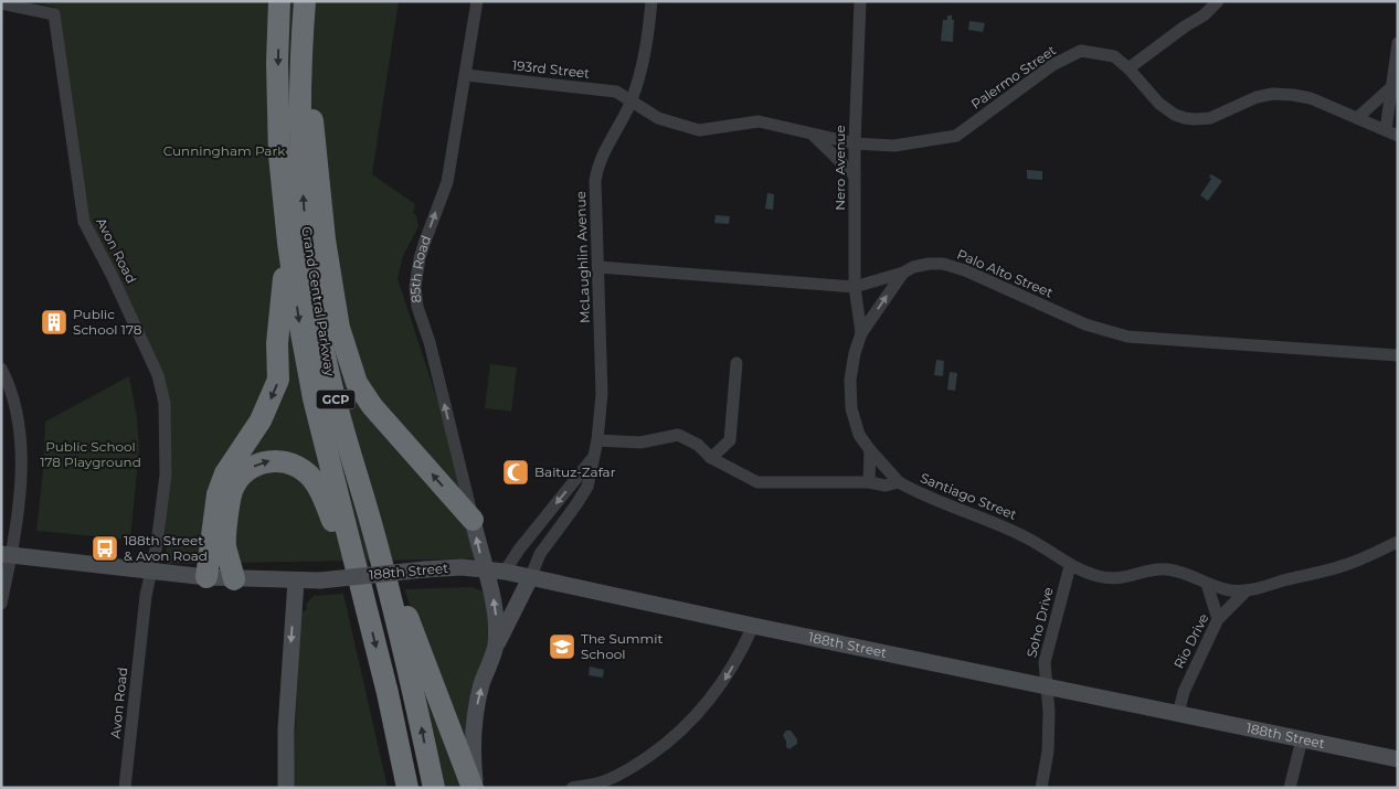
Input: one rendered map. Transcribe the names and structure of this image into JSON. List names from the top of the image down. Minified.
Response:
{"streets":{"highway":["Grand Central Parkway","GCP"],"street":["193rd Street","Palermo Street","Nero Avenue","Avon Road","McLaughlin Avenue","85th Road","Palo Alto Street","Santiago Street","188th Street","Soho Drive","Rio Drive"]},"crossings":[["193rd Street","Palermo Street"],["193rd Street","McLaughlin Avenue"],["193rd Street","85th Road"],["Palermo Street","Nero Avenue"],["Palermo Street","McLaughlin Avenue"],["Nero Avenue","Palo Alto Street"],["Nero Avenue","Santiago Street"],["McLaughlin Avenue","Palo Alto Street"],["McLaughlin Avenue","Santiago Street"],["McLaughlin Avenue","188th Street"],["85th Road","188th Street"],["Santiago Street","Soho Drive"],["Santiago Street","Rio Drive"],["188th Street","Soho Drive"],["188th Street","Rio Drive"]],"one_way":["85th Road"],"parks":["Cunningham Park","Public School 178 Playground"],"places":{"building":["Public School 178"],"mosque":["Baituz-Zafar"],"bus stop":["188th Street & Avon Road"],"school or university":["The Summit School"]}}
